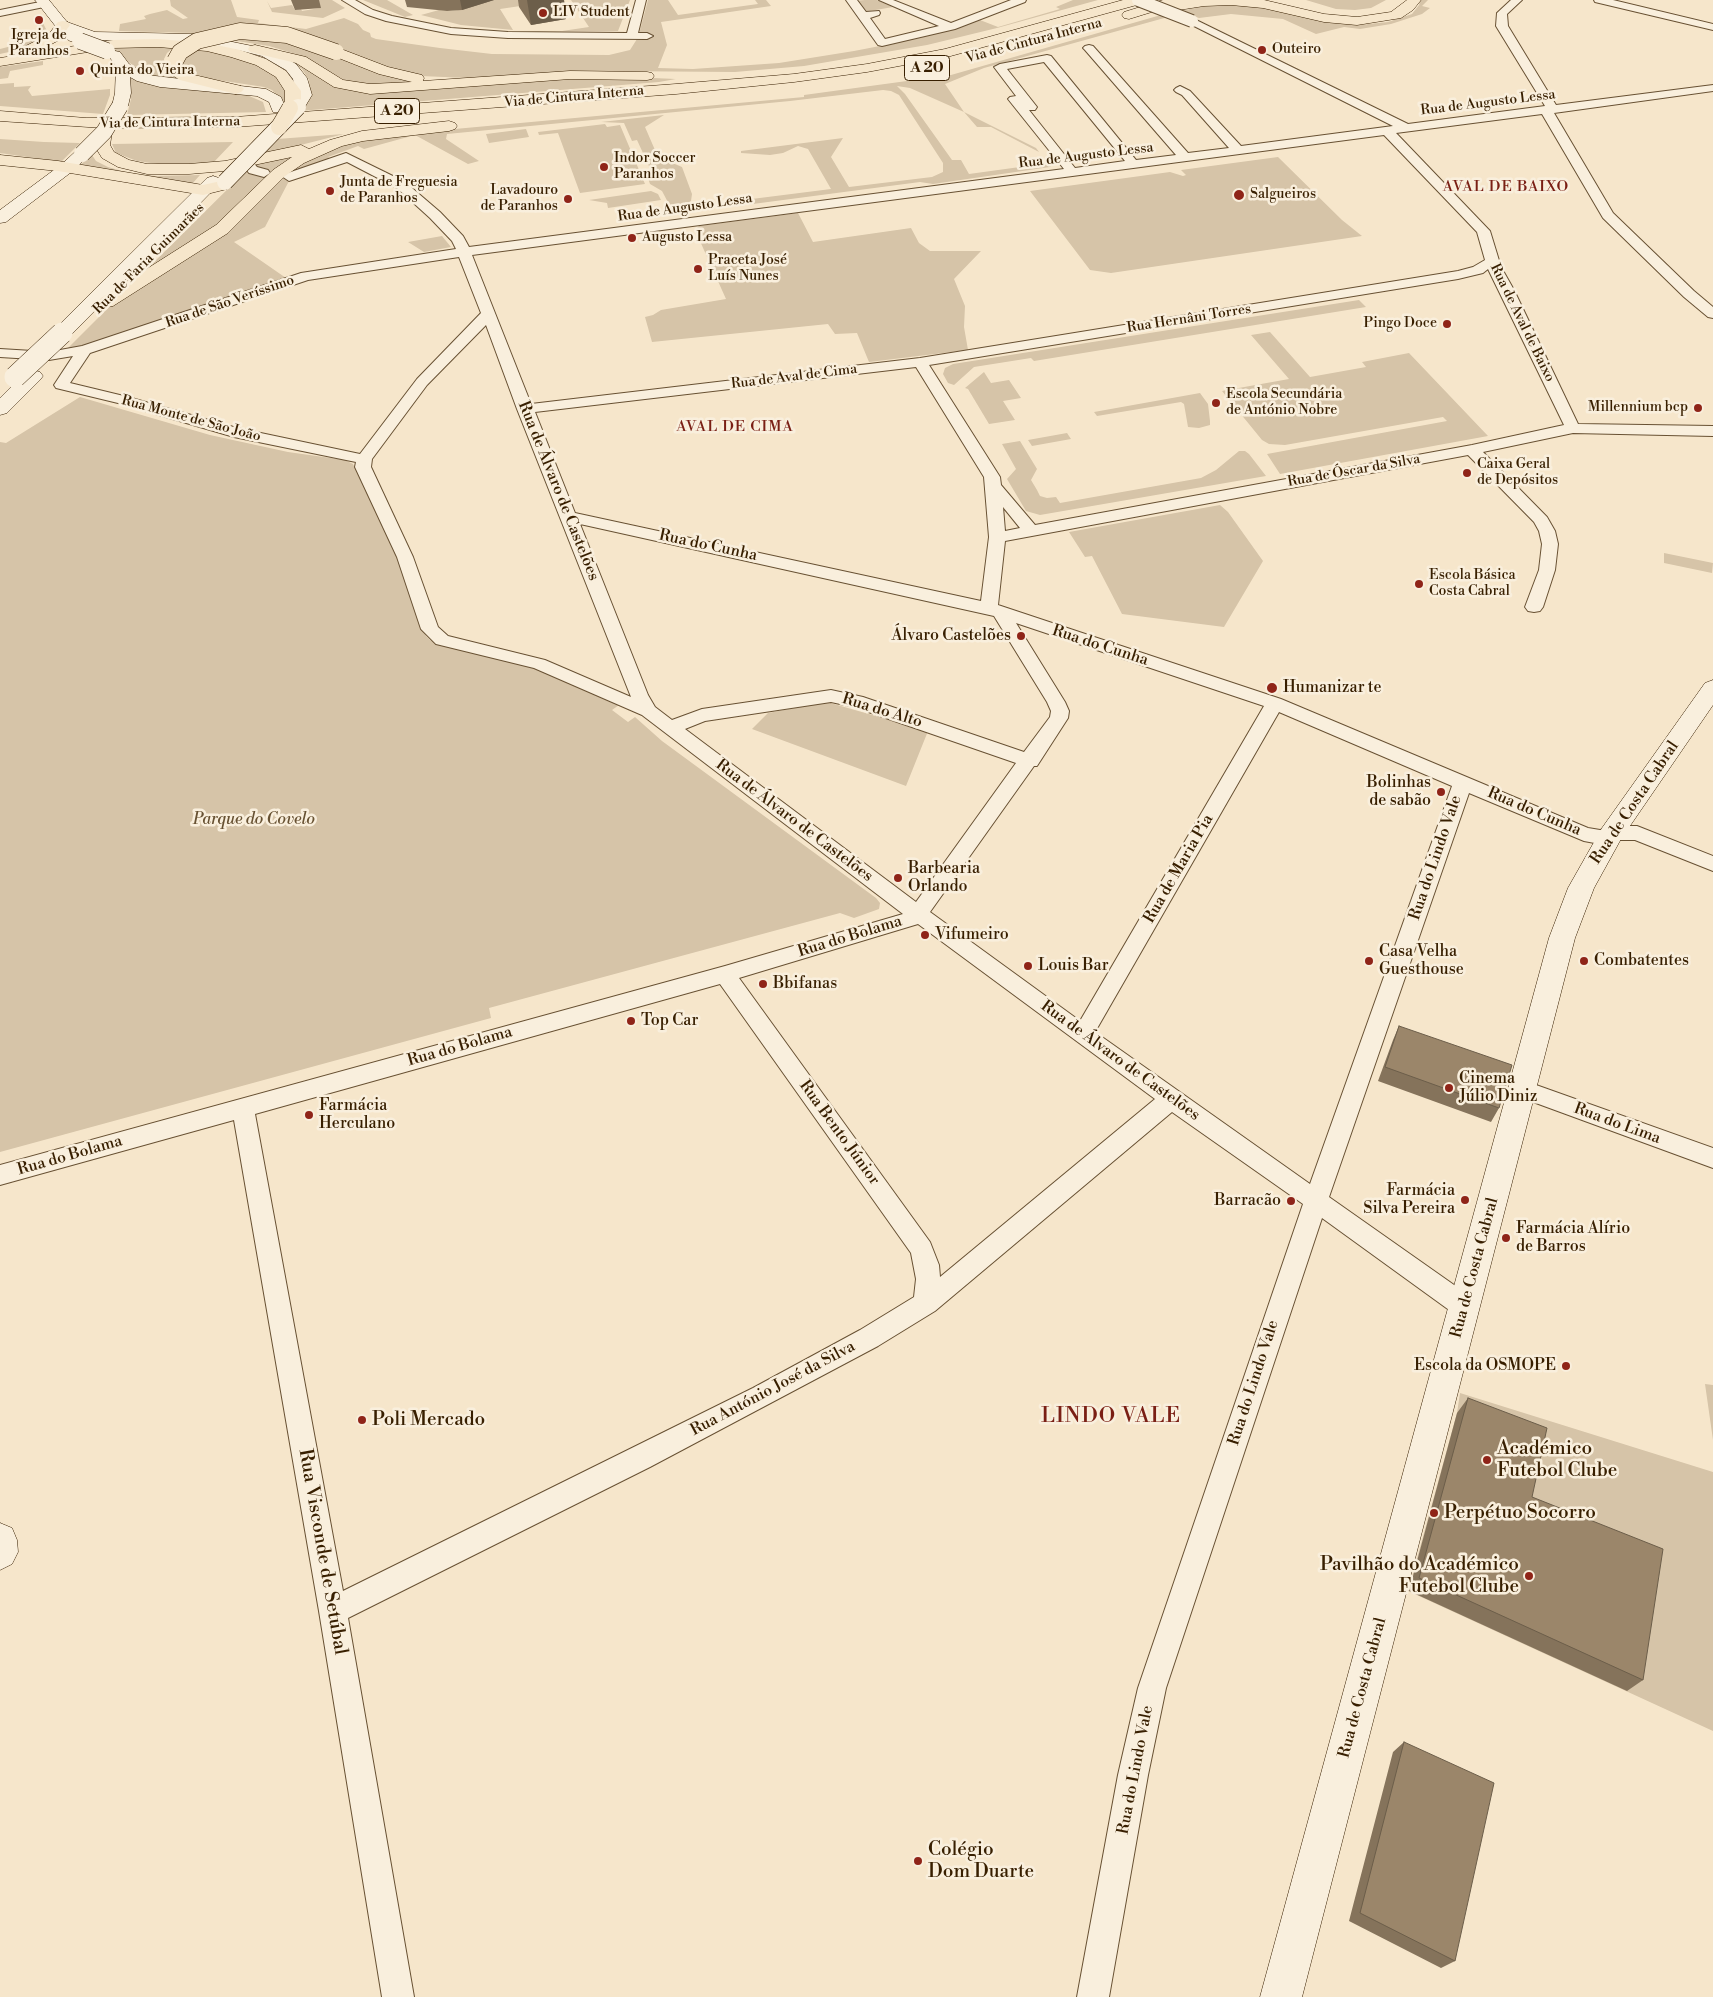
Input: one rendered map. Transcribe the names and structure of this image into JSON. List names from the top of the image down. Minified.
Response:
{"streets":{"highway":["Via de Cintura Interna","A 20"],"main road":["Rua de Faria Guimarães","Rua de Costa Cabral"],"street":["Rua de Augusto Lessa","Rua de São Veríssimo","Rua Hernâni Torres","Rua de Aval de Baixo","Rua de Aval de Cima","Rua Monte de São João","Rua de Óscar da Silva","Rua de Álvaro de Castelões","Rua do Cunha","Rua do Alto","Rua do Lindo Vale","Rua de Maria Pia","Rua do Bolama","Rua do Lima","Rua Bento Júnior","Rua António José da Silva","Rua Visconde de Setúbal"]},"crossings":[["Rua de Augusto Lessa","Rua de São Veríssimo"],["Rua de Augusto Lessa","Rua de Aval de Baixo"],["Rua de Augusto Lessa","Rua de Álvaro de Castelões"],["Rua de São Veríssimo","Rua Monte de São João"],["Rua de São Veríssimo","Rua de Álvaro de Castelões"],["Rua Hernâni Torres","Rua de Aval de Cima"],["Rua de Aval de Baixo","Rua de Óscar da Silva"],["Rua de Aval de Cima","Rua de Álvaro de Castelões"],["Rua de Álvaro de Castelões","Rua do Cunha"],["Rua de Álvaro de Castelões","Rua do Alto"],["Rua de Álvaro de Castelões","Rua de Costa Cabral"],["Rua de Álvaro de Castelões","Rua do Lindo Vale"],["Rua de Álvaro de Castelões","Rua de Maria Pia"],["Rua de Álvaro de Castelões","Rua do Bolama"],["Rua de Álvaro de Castelões","Rua António José da Silva"],["Rua do Cunha","Rua de Costa Cabral"],["Rua do Cunha","Rua do Lindo Vale"],["Rua do Cunha","Rua de Maria Pia"],["Rua de Costa Cabral","Rua do Lima"],["Rua do Bolama","Rua Bento Júnior"],["Rua do Bolama","Rua Visconde de Setúbal"],["Rua Bento Júnior","Rua António José da Silva"],["Rua António José da Silva","Rua Visconde de Setúbal"]],"districts":["AVAL DE BAIXO","AVAL DE CIMA","LINDO VALE"],"parks":["Parque do Covelo"],"places":["LIV Student","Igreja de Paranhos","Outeiro","Quinta do Vieira","Indor Soccer Paranhos","Junta de Freguesia de Paranhos","Salgueiros","Lavadouro de Paranhos","Augusto Lessa","Praceta José Luís Nunes","Pingo Doce","Escola Secundária de António Nobre","Millennium bcp","Caixa Geral de Depósitos","Escola Básica Costa Cabral","Álvaro Castelões","Humanizar te","Bolinhas de sabão","Barbearia Orlando","Vifumeiro","Casa Velha Guesthouse","Combatentes","Louis Bar","Bbifanas","Top Car","Cinema Júlio Diniz","Farmácia Herculano","Farmácia Silva Pereira","Barracão","Farmácia Alírio de Barros","Escola da OSMOPE","Poli Mercado","Académico Futebol Clube","Perpétuo Socorro","Pavilhão do Académico Futebol Clube","Colégio Dom Duarte"]}
